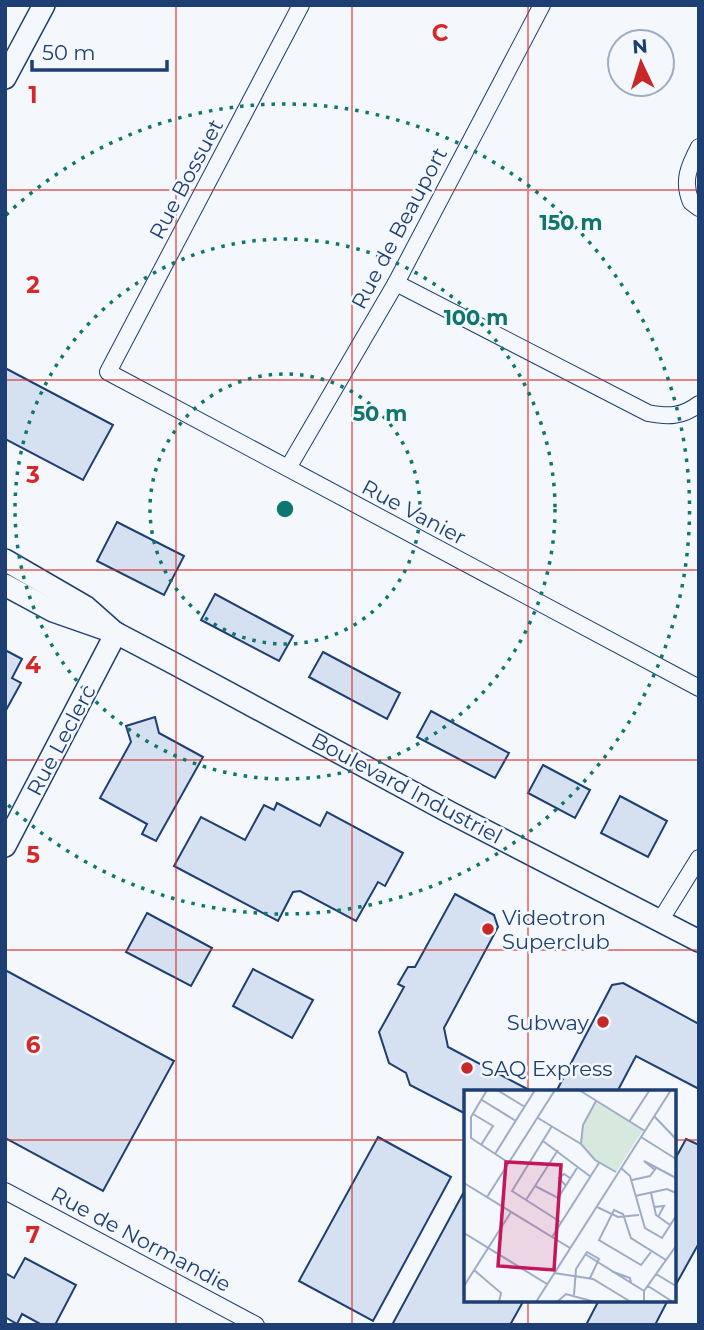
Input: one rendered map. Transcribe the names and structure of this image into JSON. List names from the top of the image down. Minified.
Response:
{"streets":{"street":["Rue Bossuet","Rue de Beauport","Rue Vanier","Rue Leclerc","Boulevard Industriel","Rue de Normandie"]},"crossings":[["Rue Bossuet","Rue Vanier"],["Rue de Beauport","Rue Vanier"],["Rue Leclerc","Boulevard Industriel"]],"places":["Videotron Superclub","Subway","SAQ Express"],"scale_bar":"50 m","north":"top","grid":{"columns":["C"],"rows":["1","2","3","4","5","6","7"]},"rings":["150 m","100 m","50 m"]}
